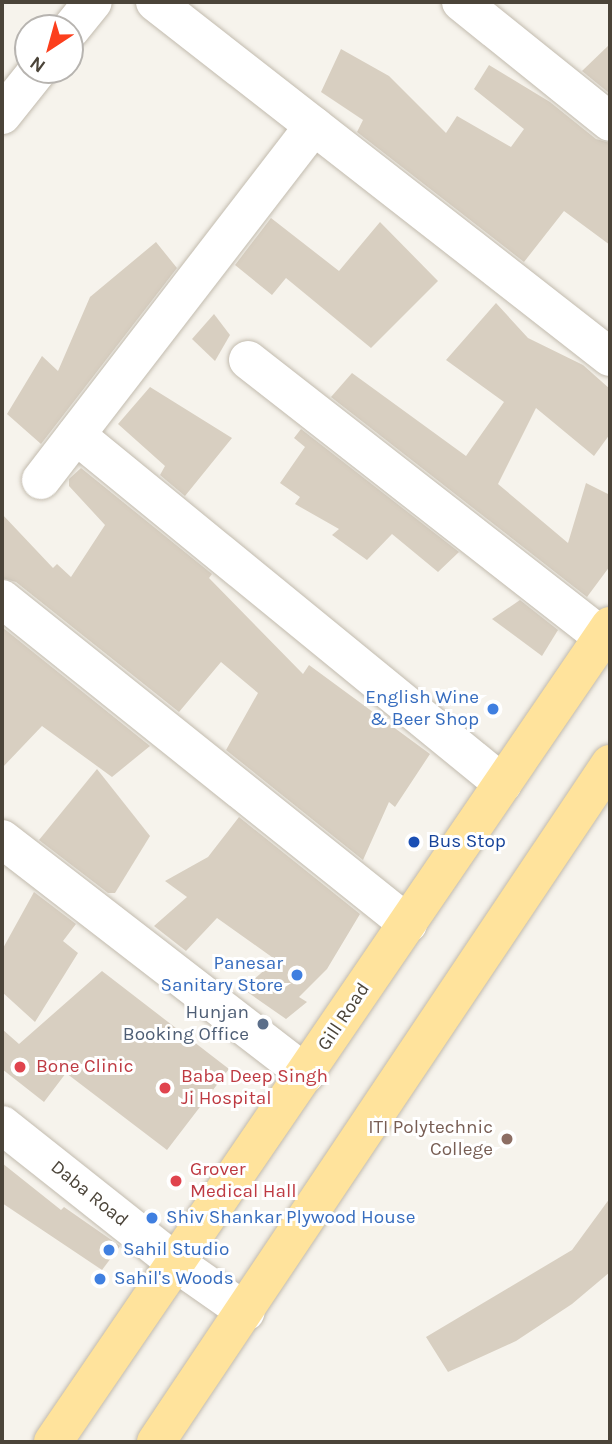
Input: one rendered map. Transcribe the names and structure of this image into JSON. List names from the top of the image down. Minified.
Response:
{"streets":{"main road":["Gill Road"],"street":["Daba Road"]},"crossings":[["Gill Road","Daba Road"]],"places":["English Wine & Beer Shop","Bus Stop","Panesar Sanitary Store","Hunjan Booking Office","Bone Clinic","Baba Deep Singh Ji Hospital","ITI Polytechnic College","Grover Medical Hall","Shiv Shankar Plywood House","Sahil Studio","Sahil's Woods"],"north":"bottom left"}
